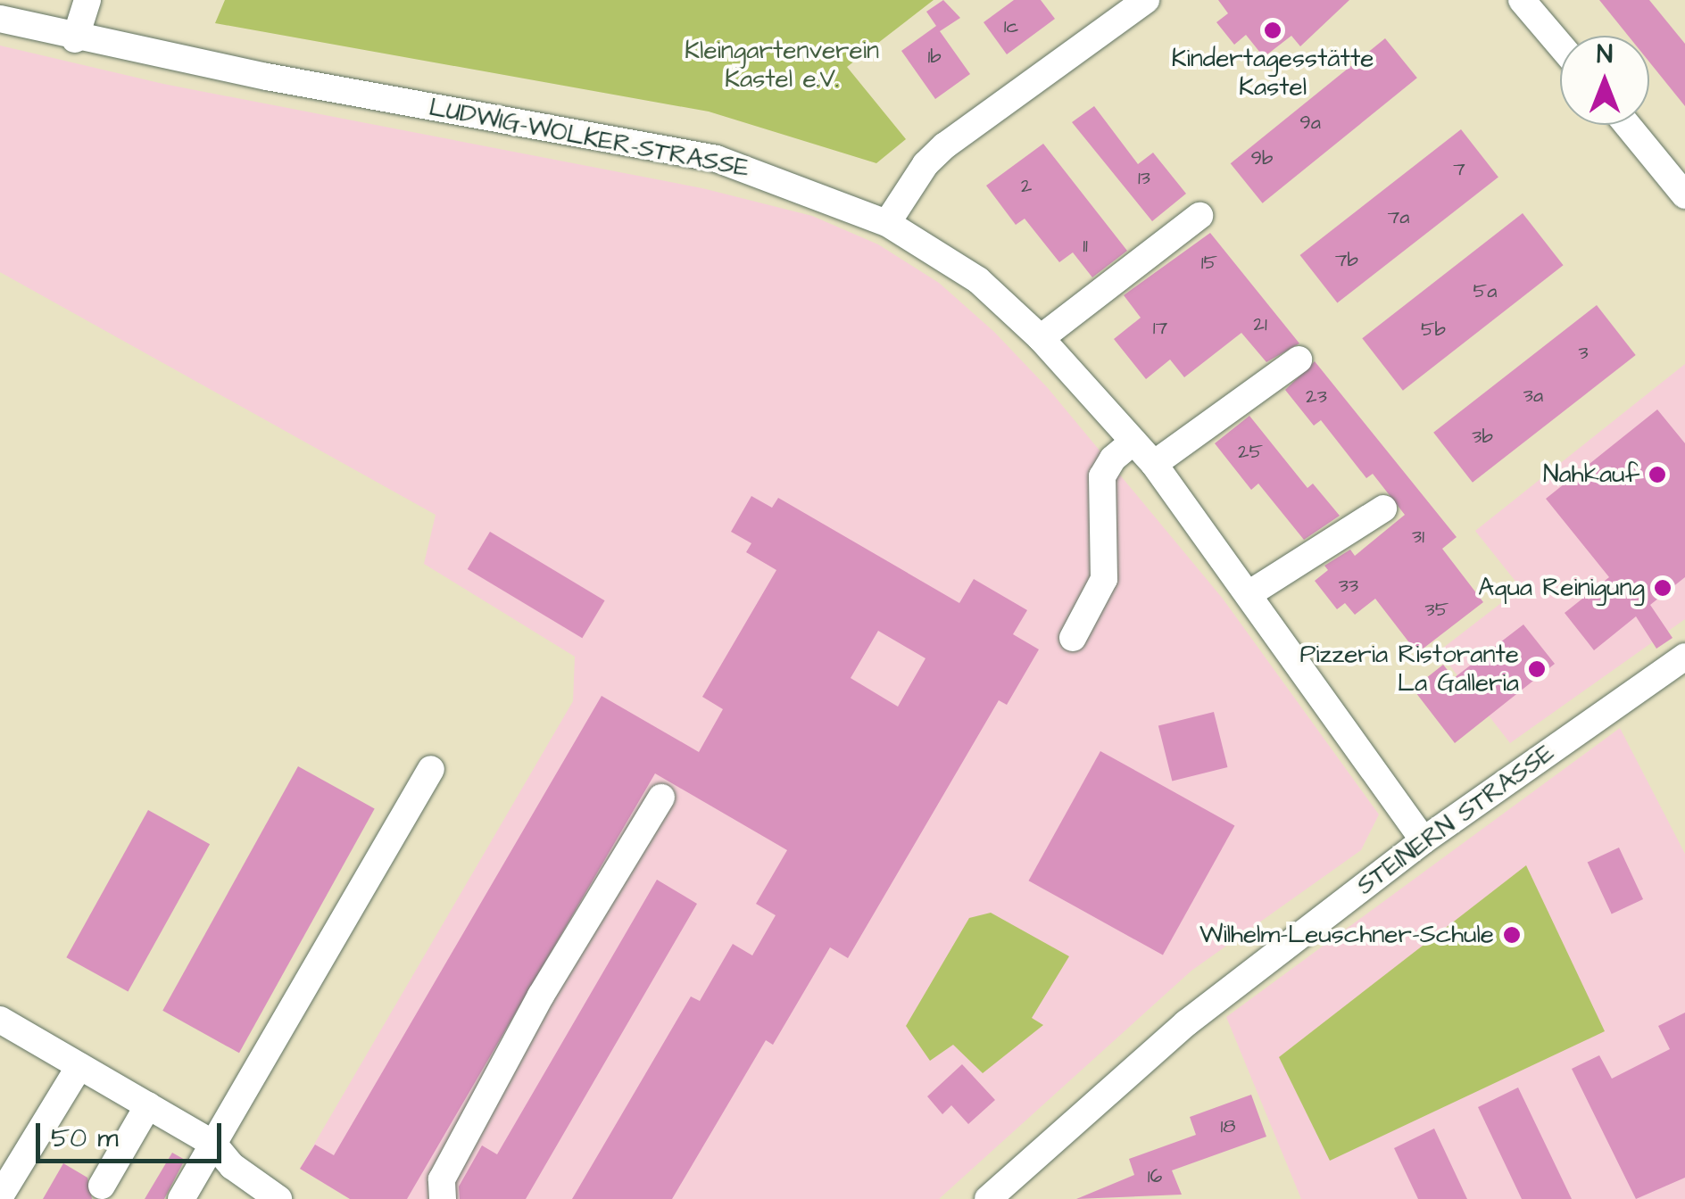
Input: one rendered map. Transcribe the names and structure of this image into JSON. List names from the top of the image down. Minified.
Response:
{"streets":{"street":["LUDWIG-WOLKER-STRASSE","STEINERN STRASSE"]},"crossings":[["LUDWIG-WOLKER-STRASSE","STEINERN STRASSE"]],"parks":["Kleingartenverein Kastel e.V."],"places":["Kindertagesstätte Kastel","Nahkauf","Aqua Reinigung","Pizzeria Ristorante La Galleria","Wilhelm-Leuschner-Schule"],"house_numbers":["1c","1b","9a","9b","7","13","2","7a","11","7b","15","5a","21","17","5b","3","3a","23","3b","25","31","33","35","18","16"],"scale_bar":"50 m","north":"top"}
